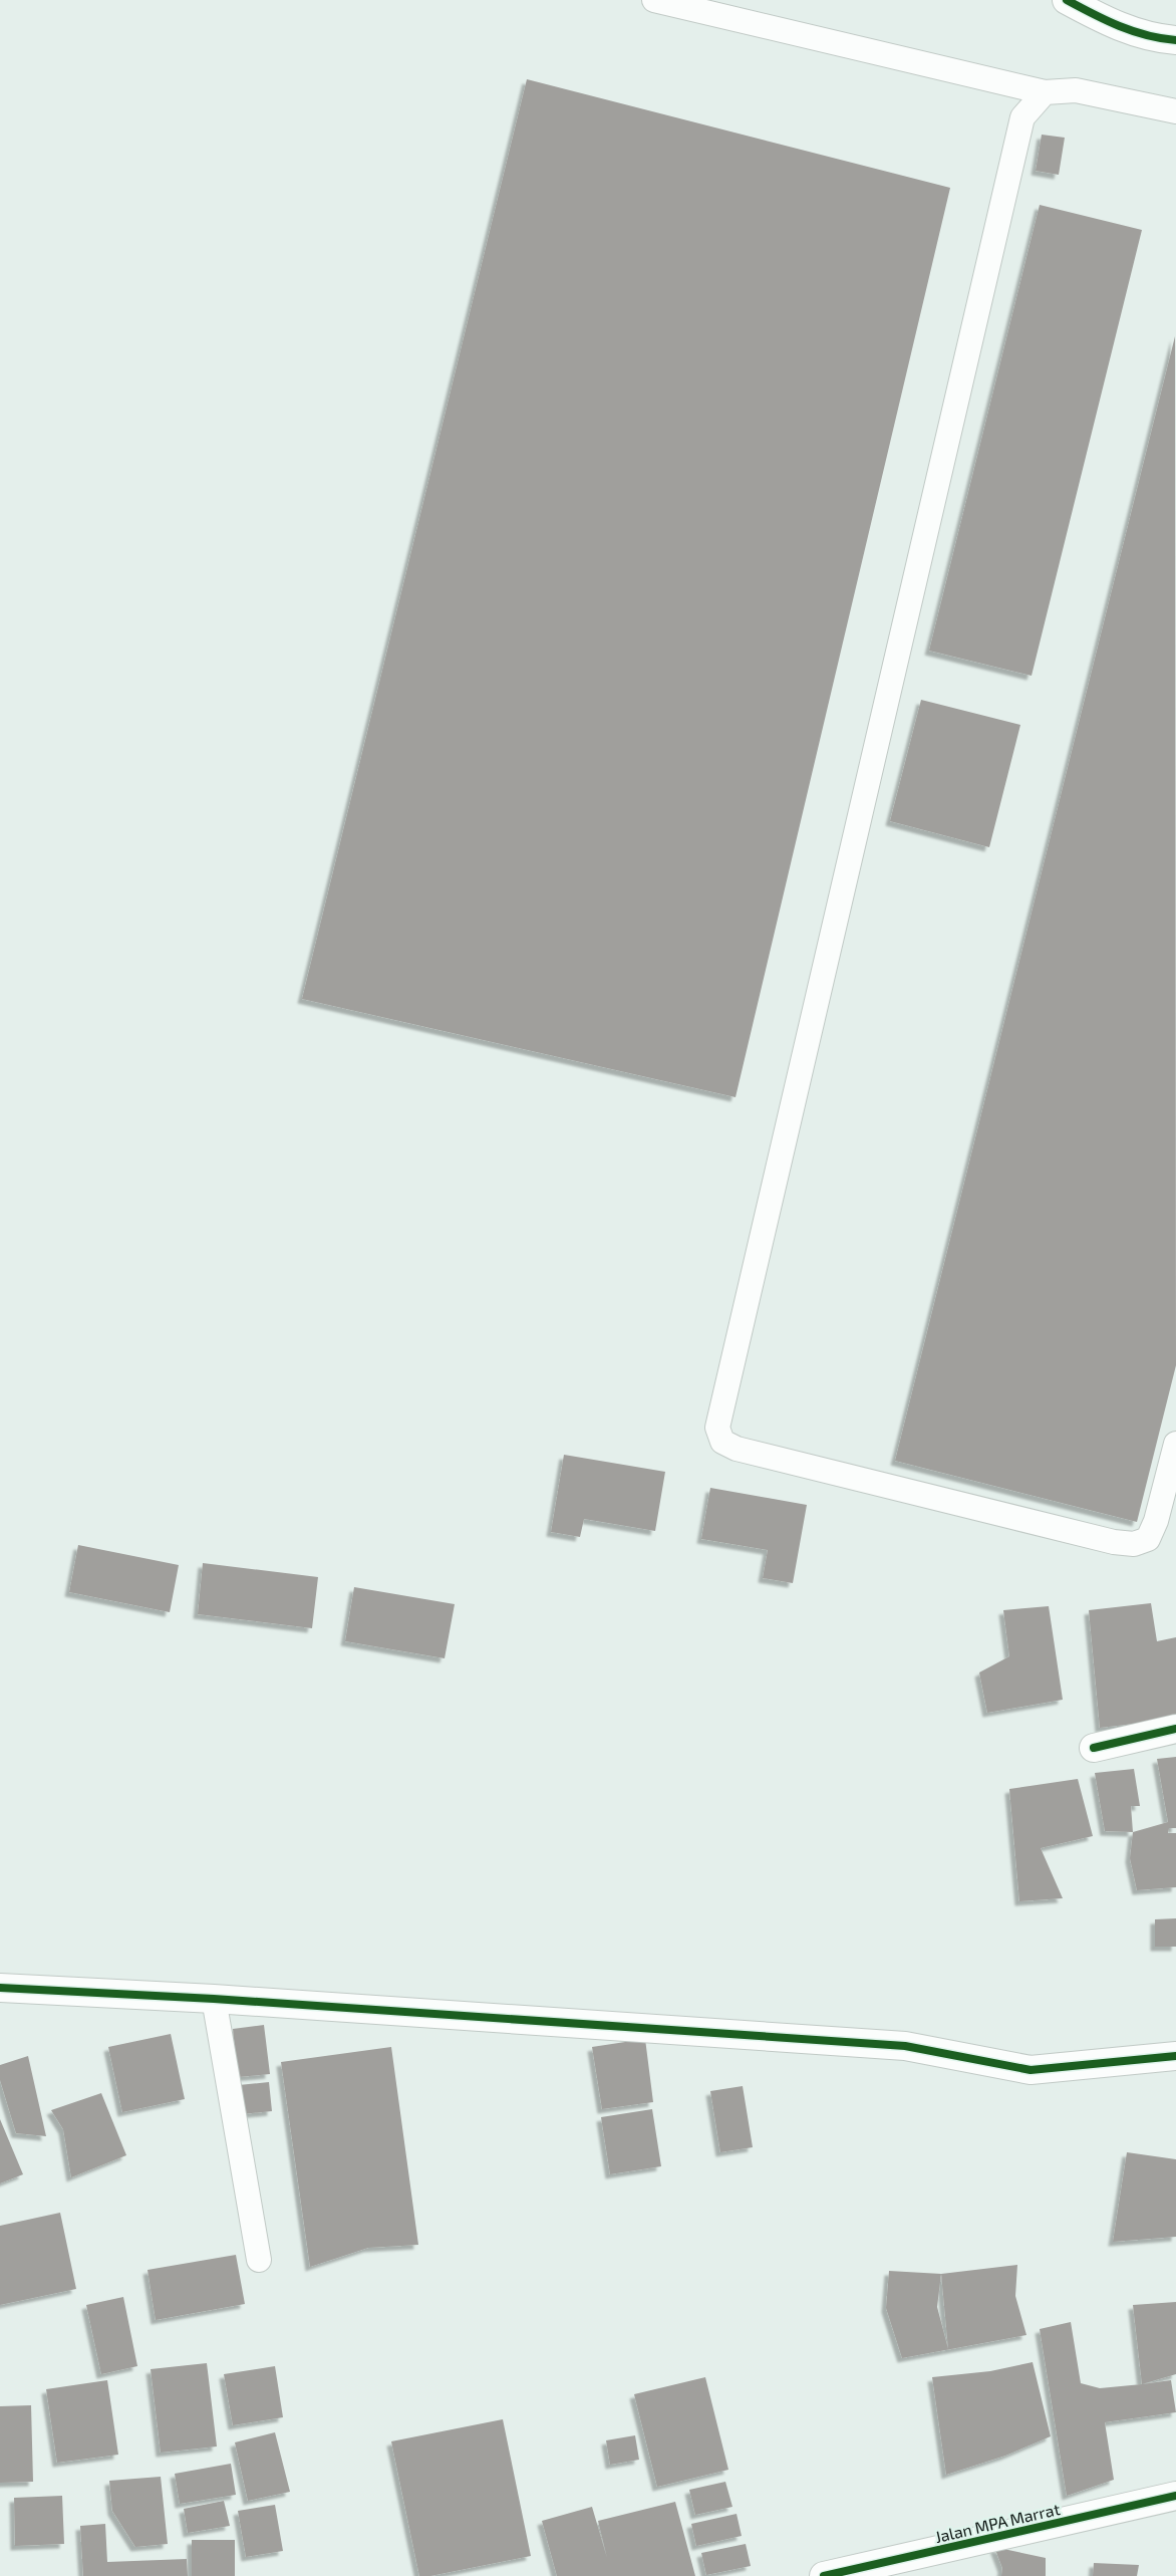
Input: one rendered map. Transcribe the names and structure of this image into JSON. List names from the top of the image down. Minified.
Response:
{"streets":{"street":["Jalan MPA Marrat"]}}
